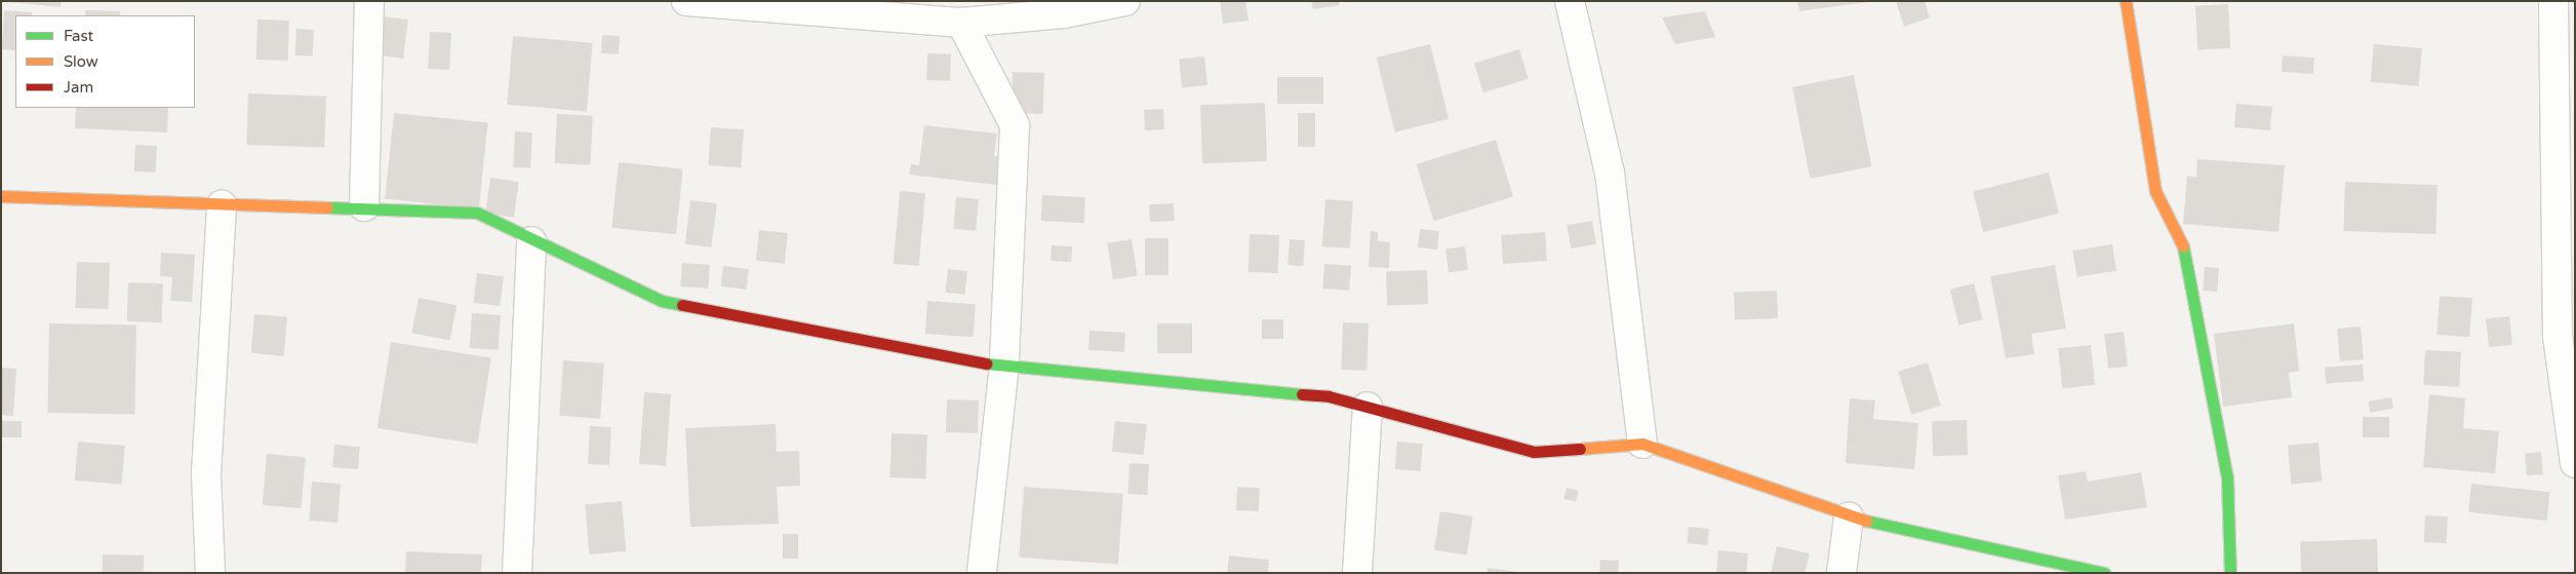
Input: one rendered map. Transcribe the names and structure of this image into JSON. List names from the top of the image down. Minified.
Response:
{"legend":["Fast","Slow","Jam"]}
